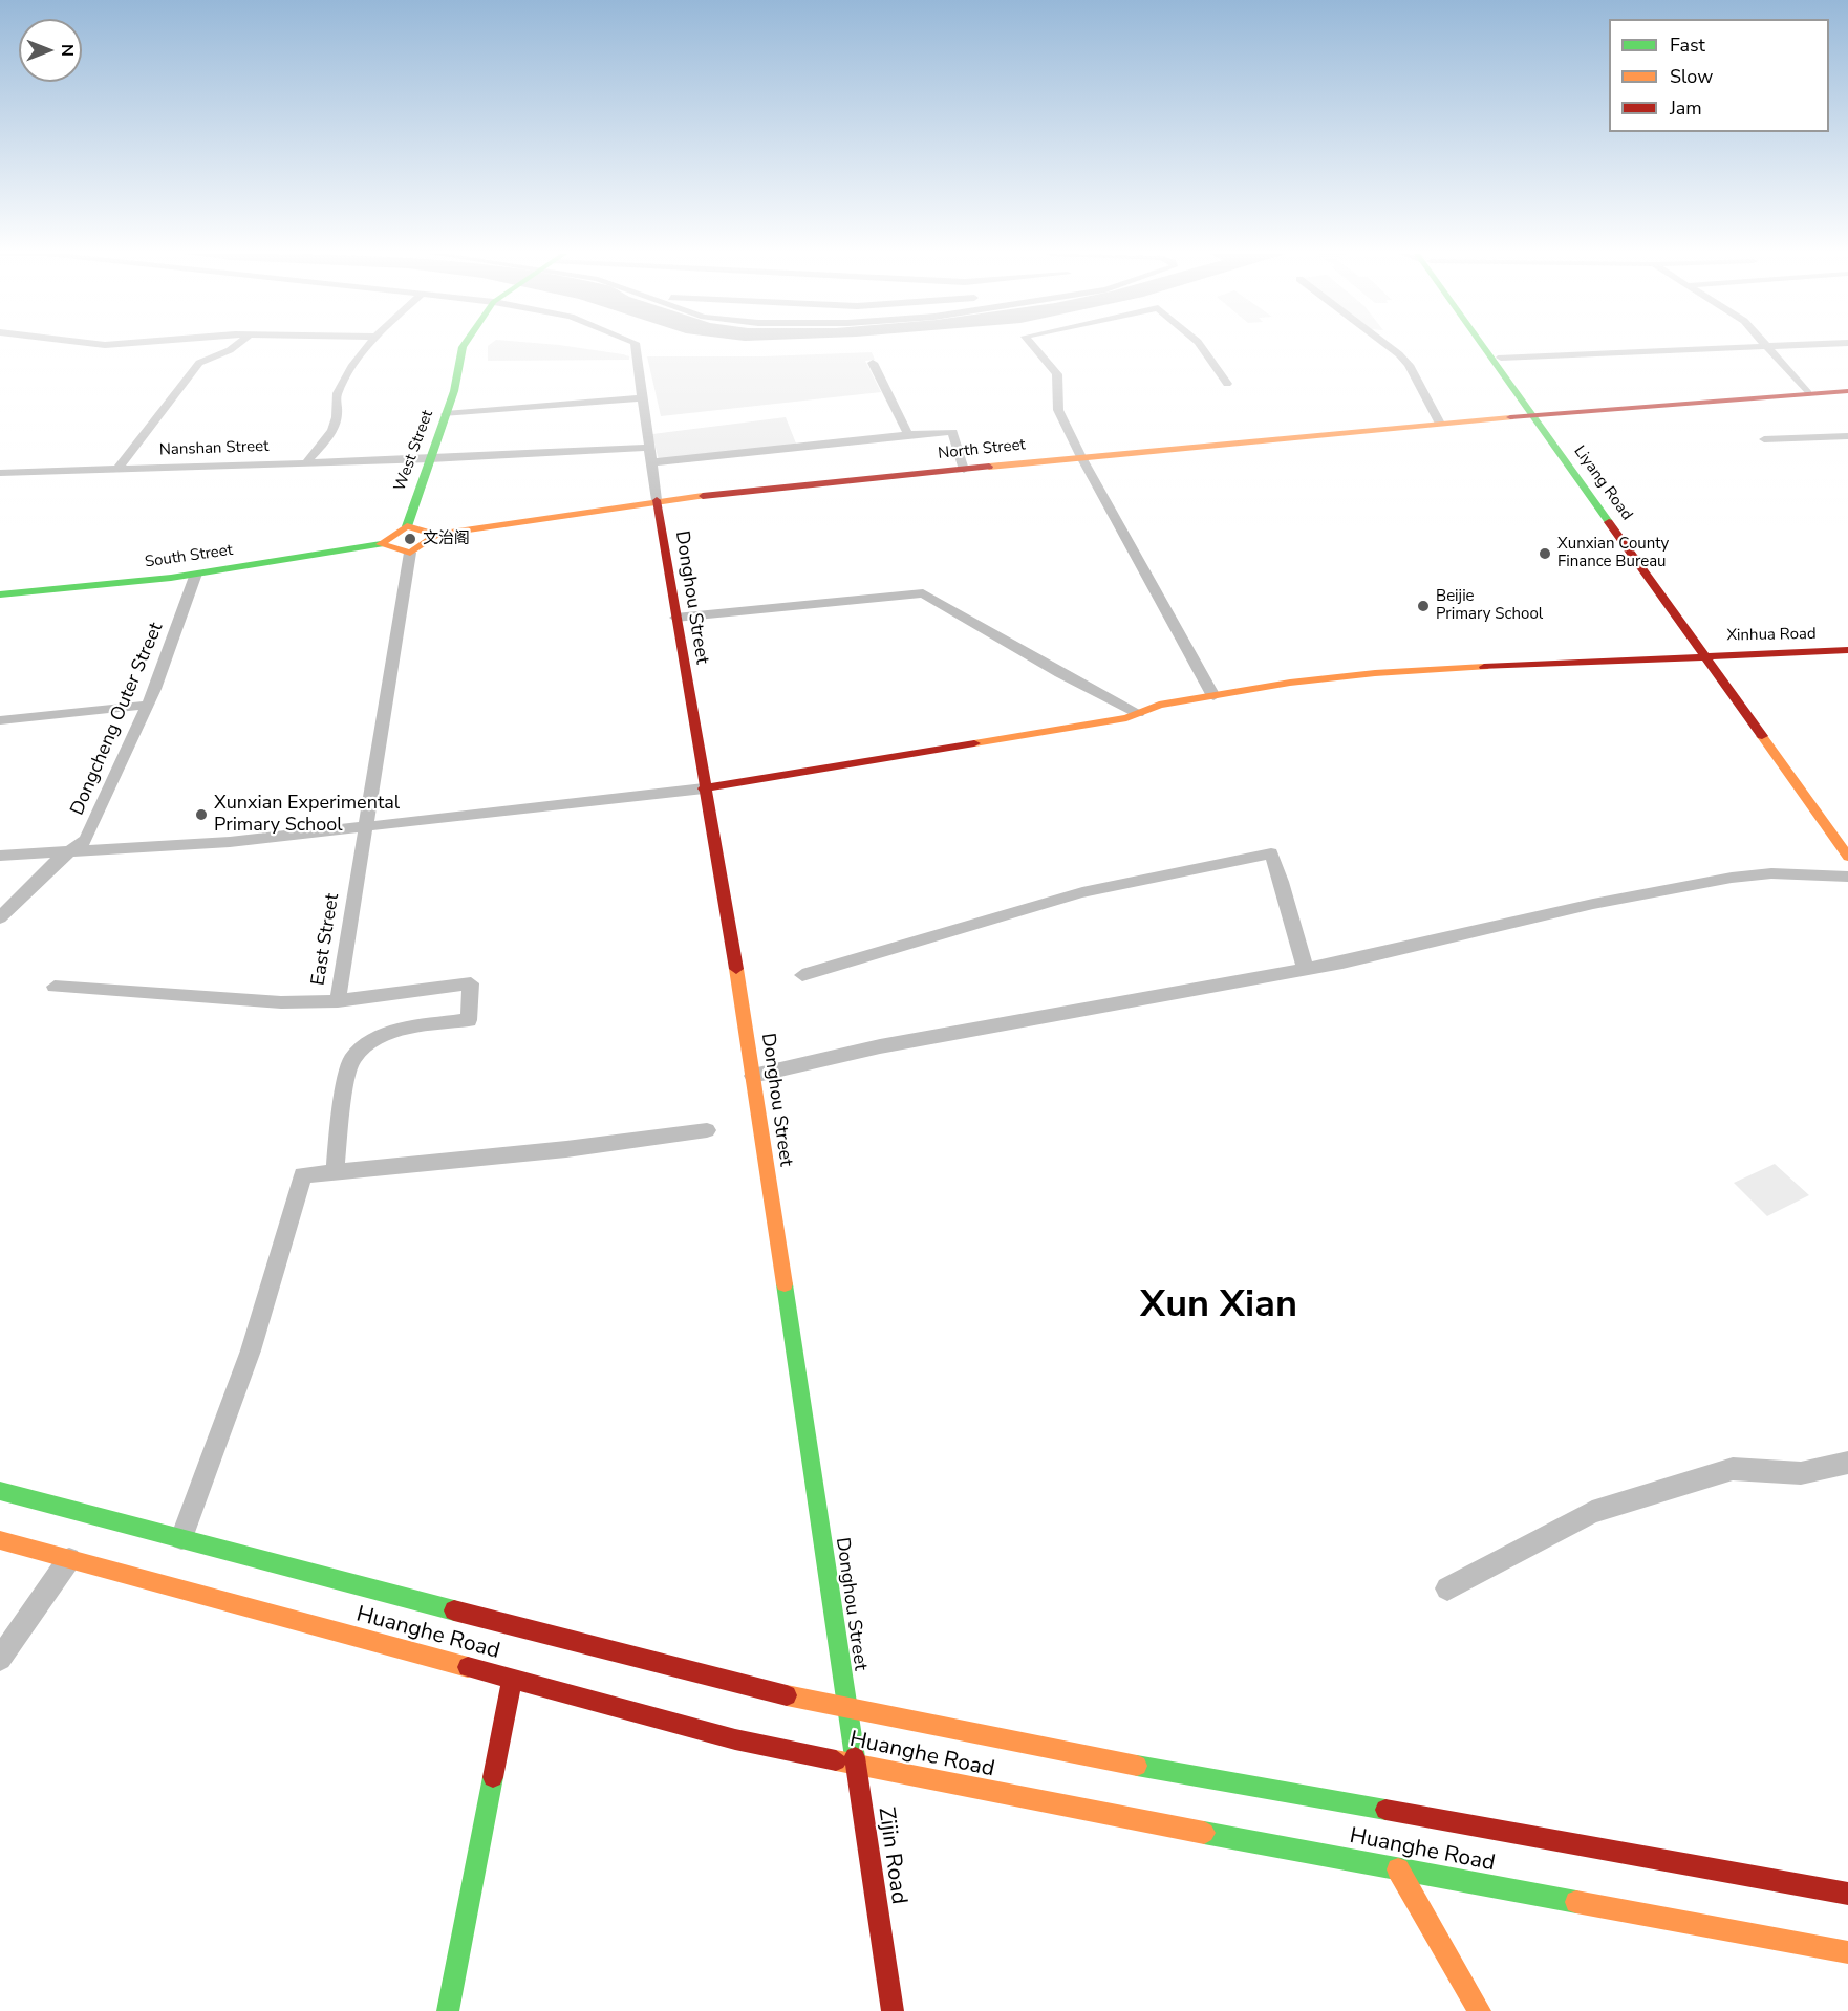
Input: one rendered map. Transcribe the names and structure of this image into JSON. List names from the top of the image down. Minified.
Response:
{"streets":{"street":["Nanshan Street","North Street","West Street","Liyang Road","South Street","Donghou Street","Xinhua Road","Dongcheng Outer Street","East Street","Huanghe Road","Zijin Road"]},"crossings":[["Nanshan Street","West Street"],["North Street","Liyang Road"],["North Street","Donghou Street"],["Liyang Road","Xinhua Road"],["South Street","Dongcheng Outer Street"],["Donghou Street","Huanghe Road"],["Donghou Street","Zijin Road"],["Huanghe Road","Zijin Road"]],"districts":["Xun Xian"],"places":["文治阁","Xunxian County Finance Bureau","Beijie Primary School","Xunxian Experimental Primary School"],"legend":["Fast","Slow","Jam"],"north":"right"}
